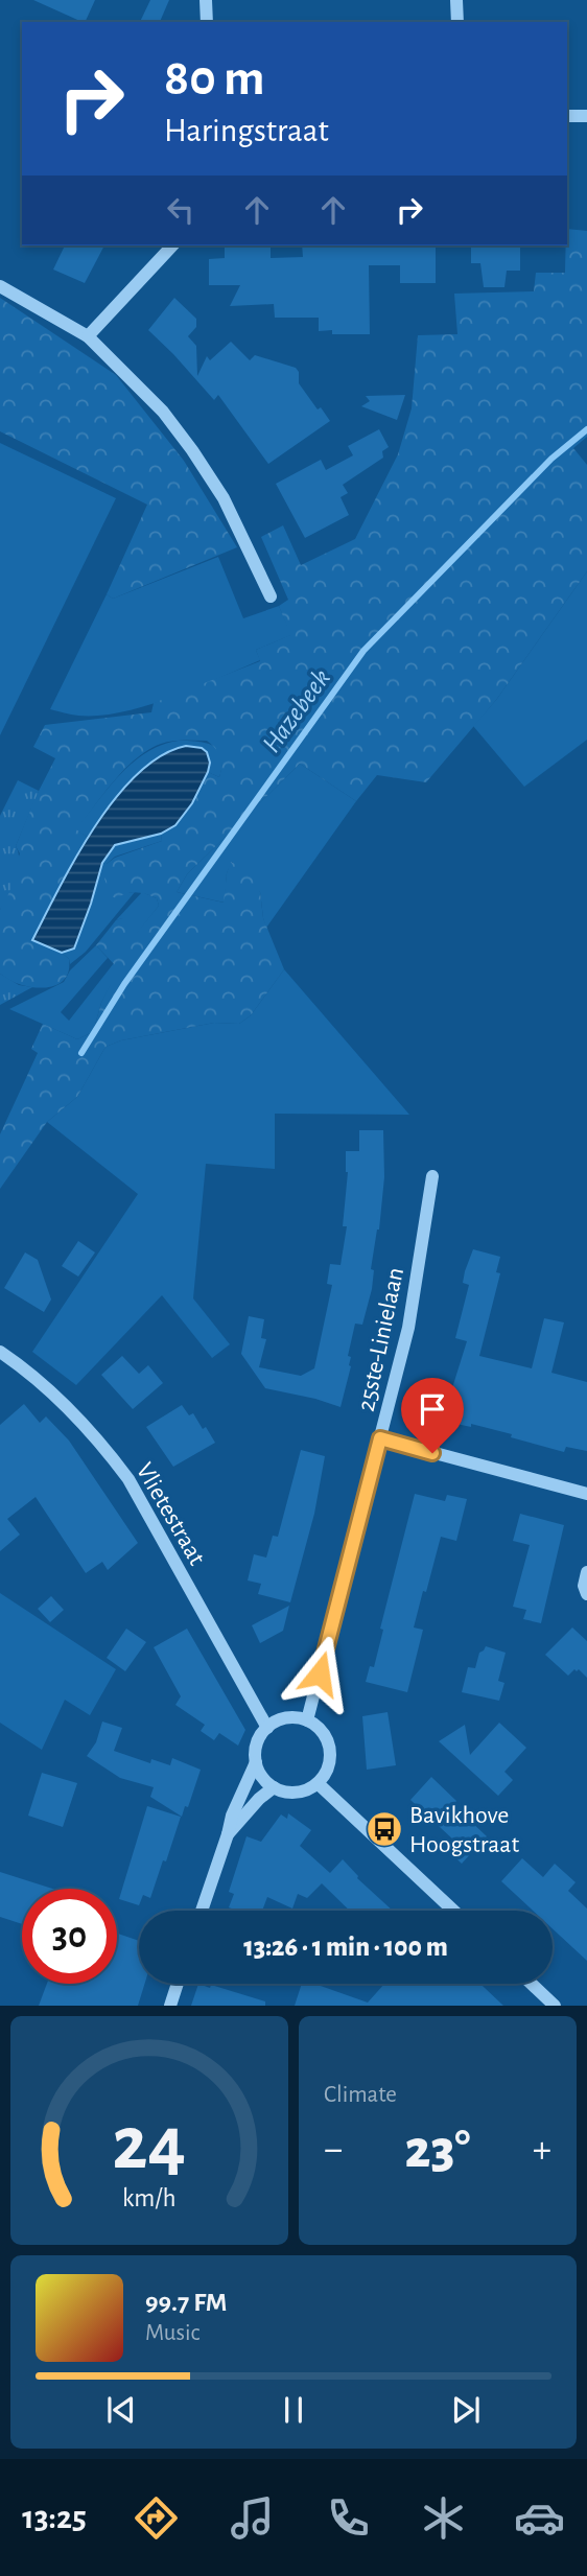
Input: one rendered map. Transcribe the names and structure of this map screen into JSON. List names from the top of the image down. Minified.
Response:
{"streets":{"street":["25ste-Linielaan","Vlietestraat"]},"crossings":[["25ste-Linielaan","Vlietestraat"]],"water":["Hazebeek"],"places":{"bus stop":["Bavikhove Hoogstraat"]},"page":{"turn":["80 m","Haringstraat"],"limit":"30","trip":"13:26 · 1 min · 100 m","tile":"Climate","heat":["−","23°","+"],"song":["99.7 FM","Music"],"tabs":"13:25","gauge":["24","km/h"]}}
